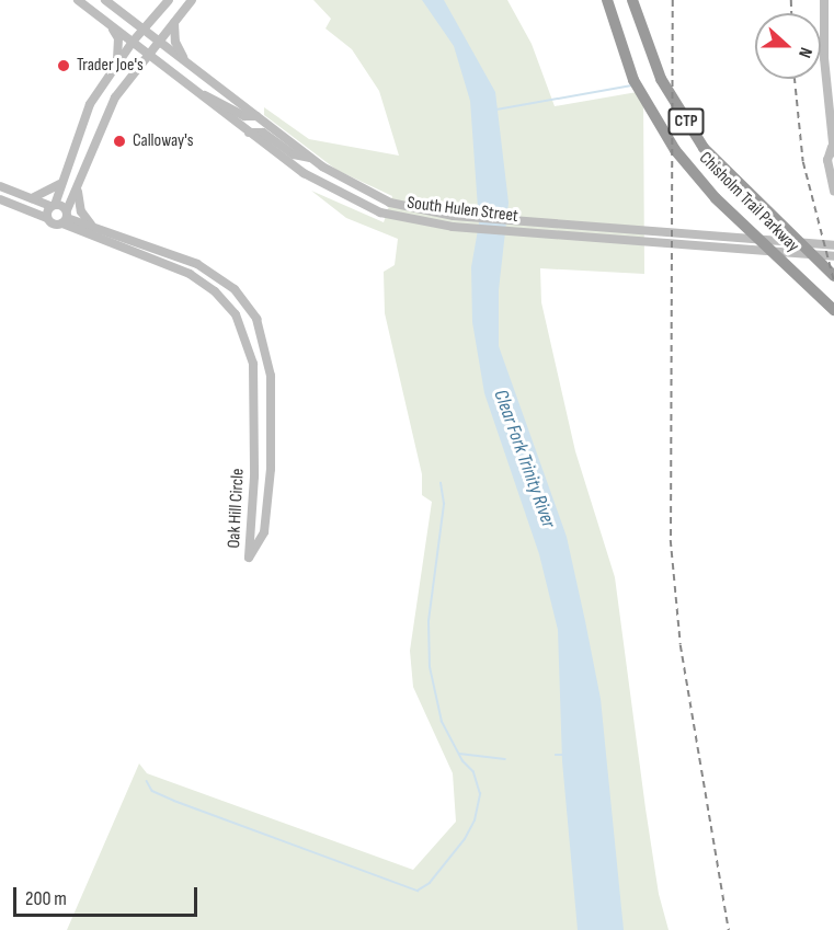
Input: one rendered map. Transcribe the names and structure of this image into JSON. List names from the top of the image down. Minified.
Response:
{"streets":{"highway":["CTP","Chisholm Trail Parkway"],"main road":["South Hulen Street","Oak Hill Circle"]},"water":["Clear Fork Trinity River"],"places":["Trader Joe's","Calloway's"],"scale_bar":"200 m","north":"right"}
